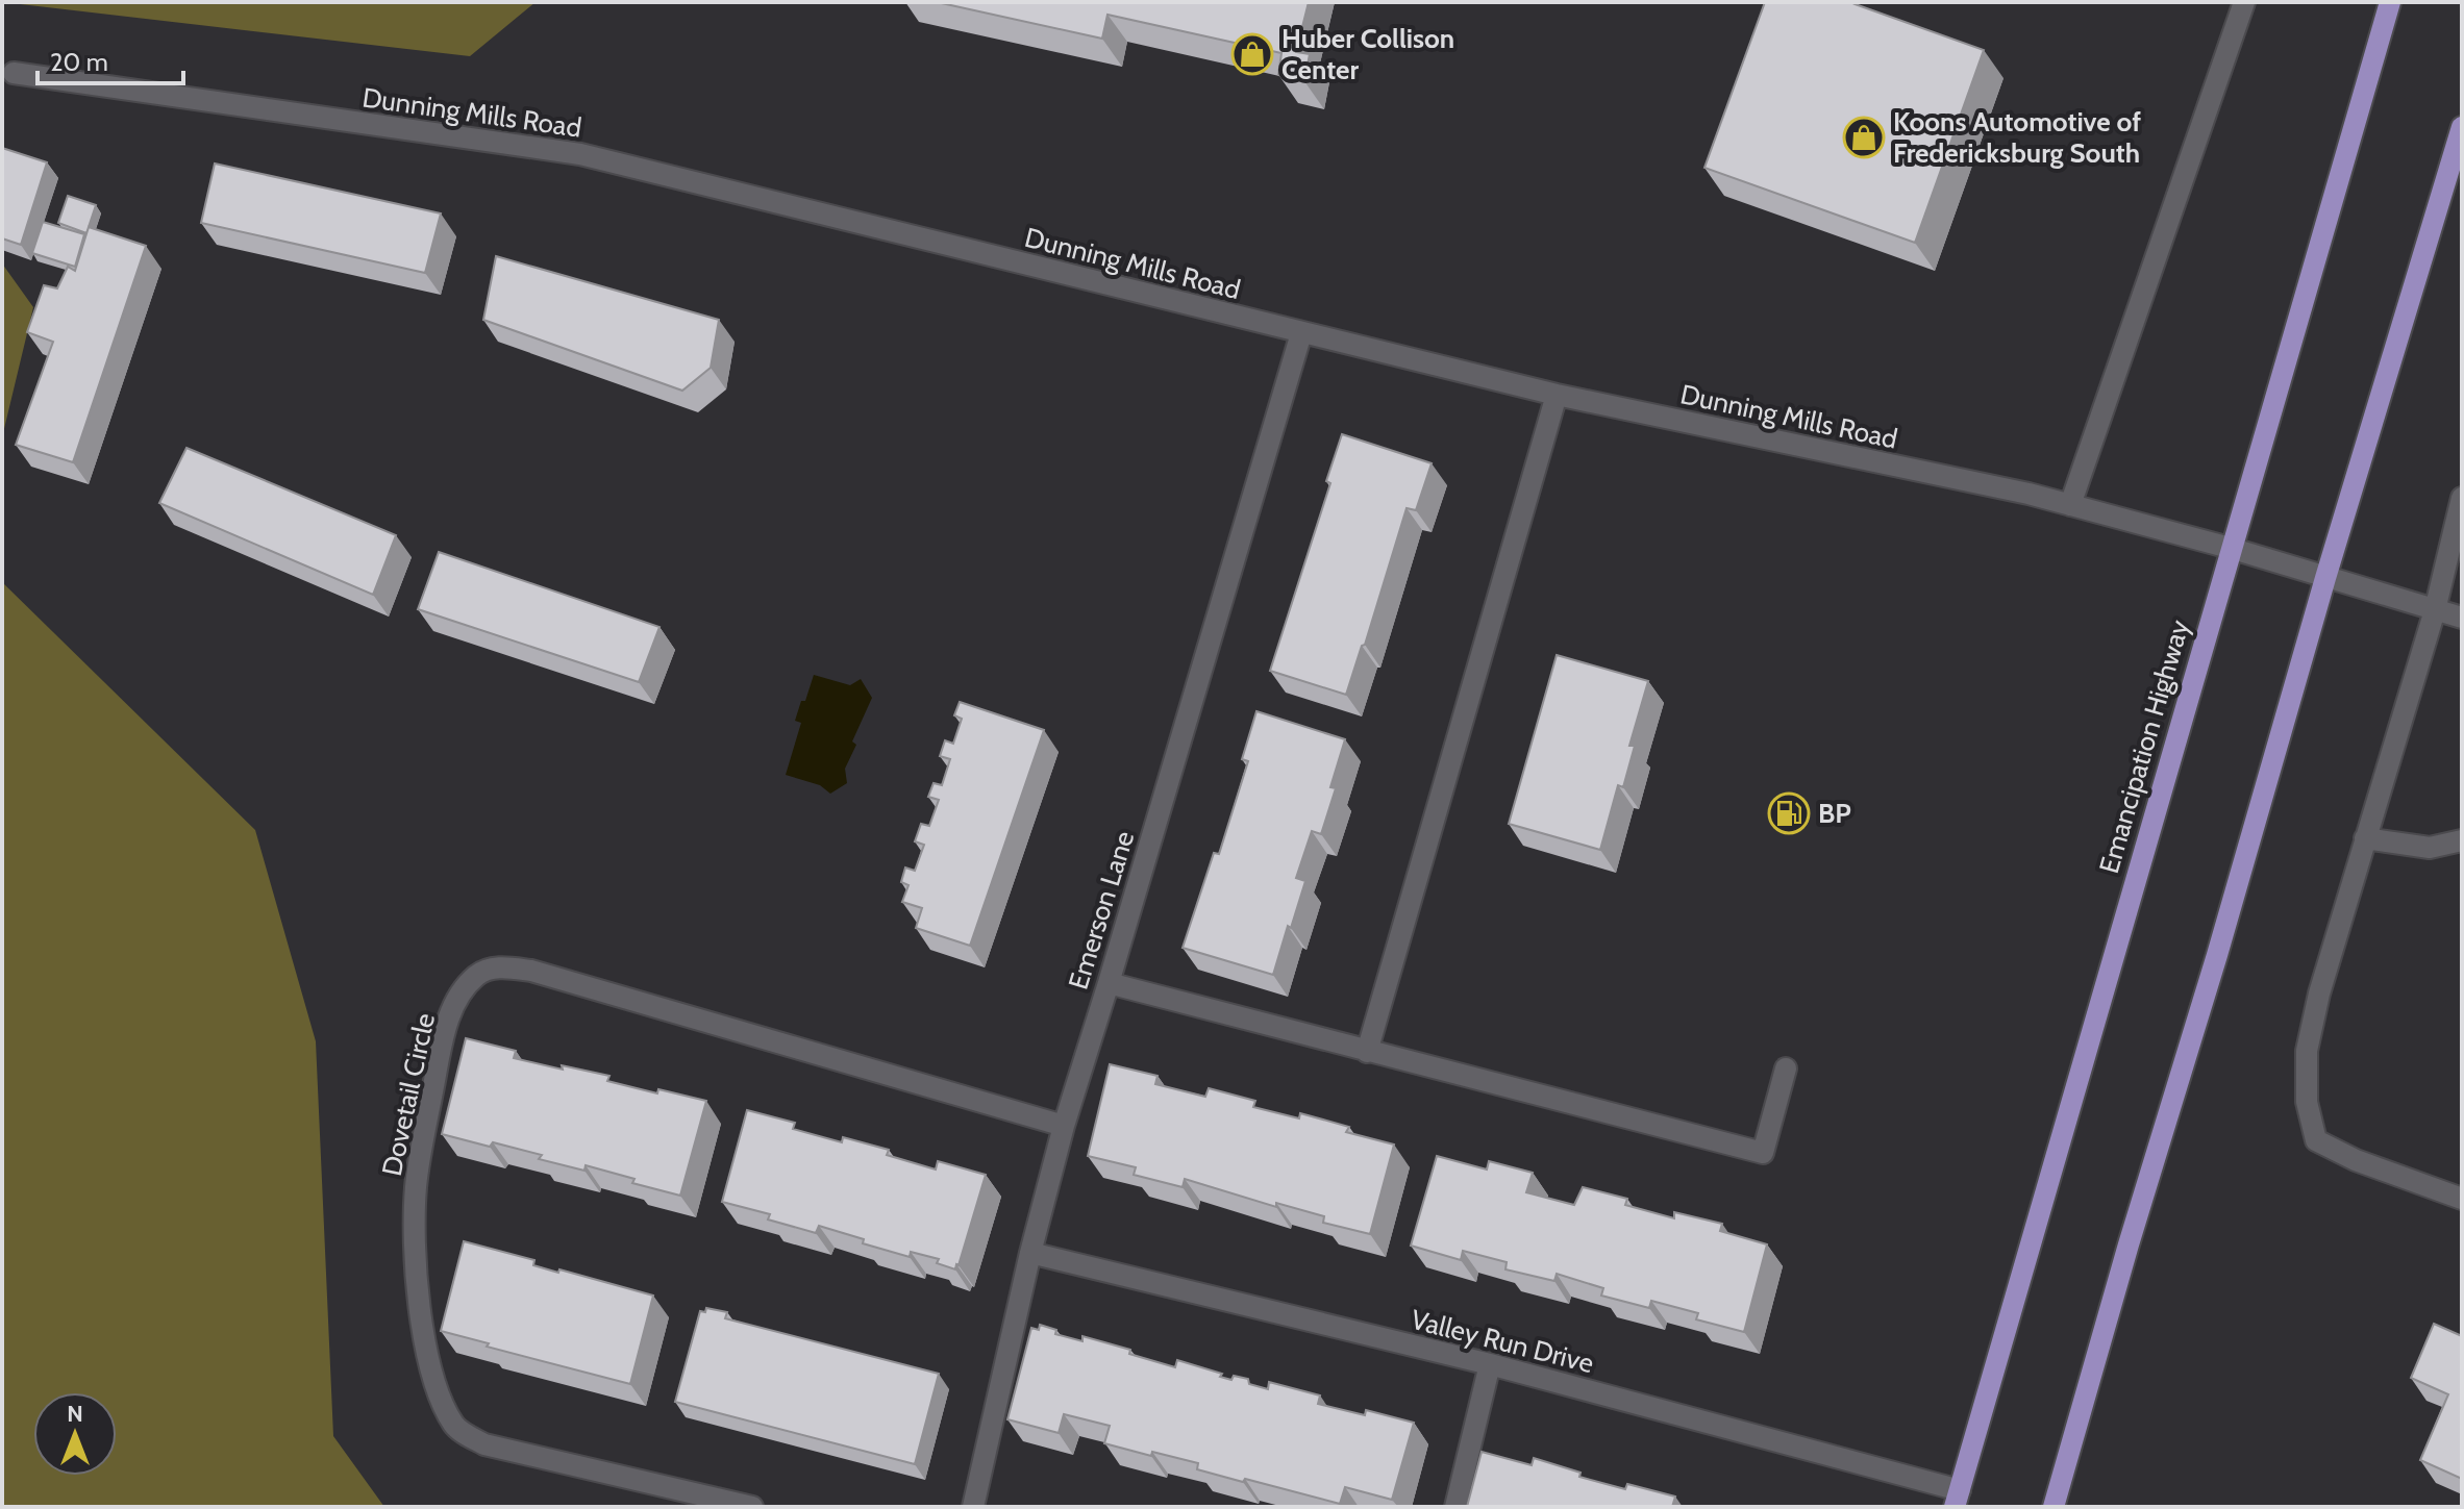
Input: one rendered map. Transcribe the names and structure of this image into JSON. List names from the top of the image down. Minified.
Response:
{"streets":{"main road":["Emancipation Highway"],"street":["Dunning Mills Road","Emerson Lane","Dovetail Circle","Valley Run Drive"]},"crossings":[["Dunning Mills Road","Emancipation Highway"],["Dunning Mills Road","Emerson Lane"],["Emancipation Highway","Valley Run Drive"],["Emerson Lane","Dovetail Circle"],["Emerson Lane","Valley Run Drive"]],"places":{"shop":["Huber Collison Center","Koons Automotive of Fredericksburg South"],"fuel station":["BP"]},"scale_bar":"20 m","north":"top"}
